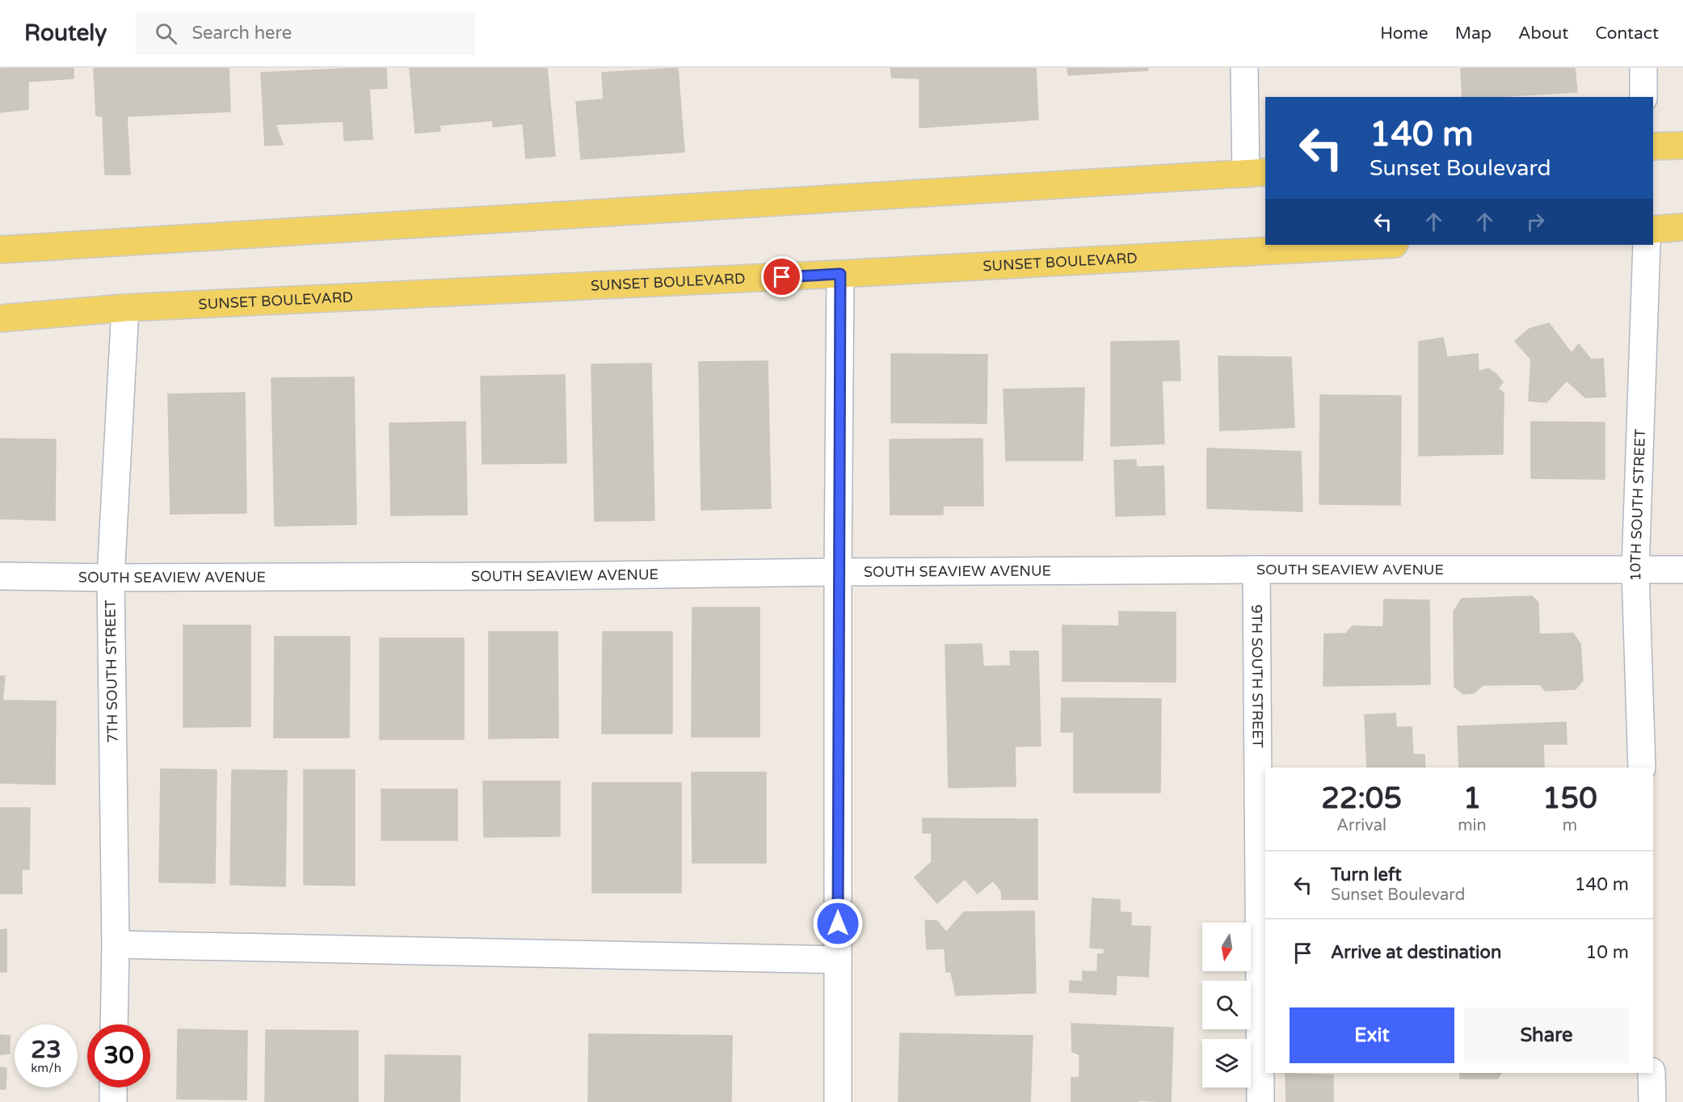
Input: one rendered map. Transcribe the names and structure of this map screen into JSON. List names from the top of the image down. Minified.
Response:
{"streets":{"main road":["SUNSET BOULEVARD"],"street":["10TH SOUTH STREET","SOUTH SEAVIEW AVENUE","7TH SOUTH STREET","9TH SOUTH STREET"]},"crossings":[["SUNSET BOULEVARD","7TH SOUTH STREET"],["10TH SOUTH STREET","SOUTH SEAVIEW AVENUE"],["SOUTH SEAVIEW AVENUE","7TH SOUTH STREET"],["SOUTH SEAVIEW AVENUE","9TH SOUTH STREET"]],"north":"bottom","page":{"header":"Routely","search":"Search here","nav":["Home","Map","About","Contact"],"turn":["140 m","Sunset Boulevard"],"eta":["22:05","Arrival","1","min","150","m"],"list":[{"name":"Turn left","note":"Sunset Boulevard","value":"140 m"},{"name":"Arrive at destination","value":"10 m"}],"buttons":["Exit","Share"],"speed":"23 km/h","limit":"30"}}
